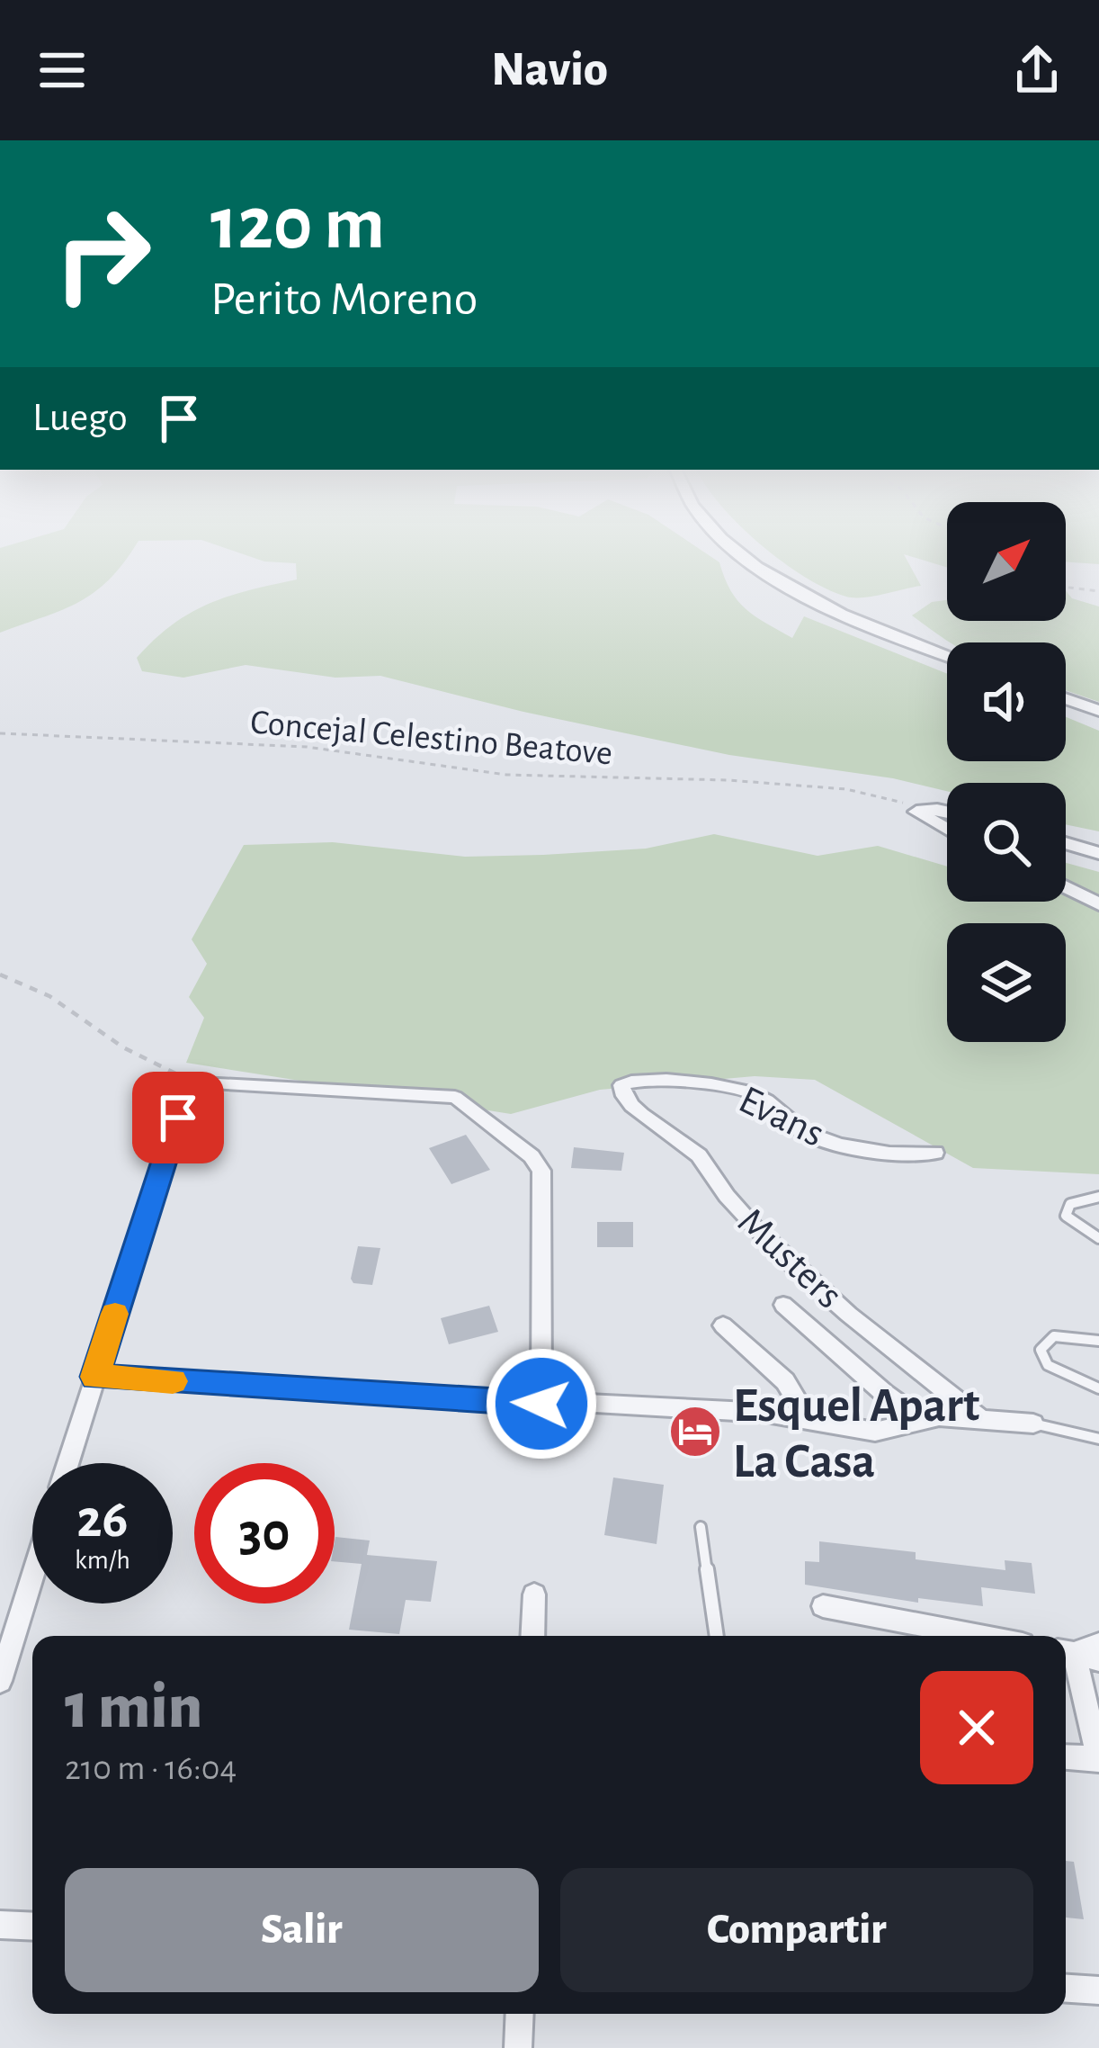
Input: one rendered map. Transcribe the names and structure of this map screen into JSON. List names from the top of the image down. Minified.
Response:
{"streets":{"street":["Evans","Musters"],"path":["Concejal Celestino Beatove"]},"crossings":[["Evans","Musters"]],"places":{"hotel":["Esquel Apart La Casa"]},"north":"top right","page":{"header":"Navio","turn":["120 m","Perito Moreno"],"then":"Luego","speed":"26 km/h","limit":"30","heading":["1 min","210 m · 16:04"],"buttons":["Salir","Compartir"]}}
